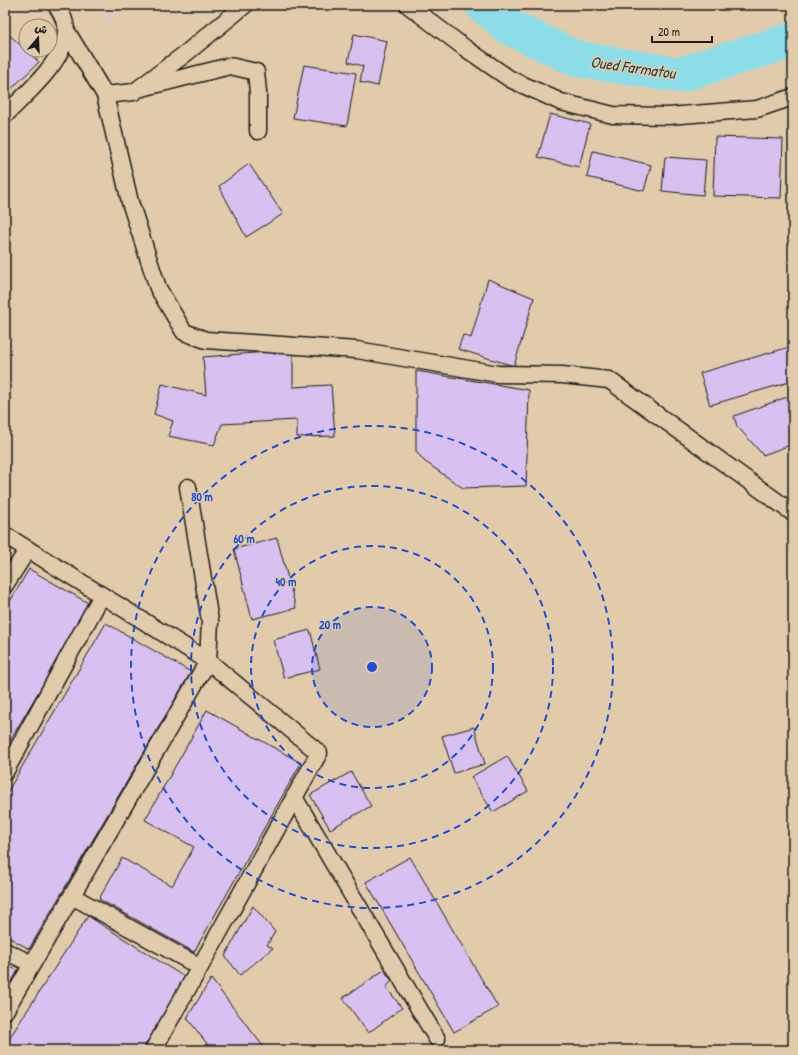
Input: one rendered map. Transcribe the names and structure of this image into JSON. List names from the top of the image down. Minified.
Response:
{"water":["Oued Farmatou"],"scale_bar":"20 m","north":"top","rings":["80 m","60 m","40 m","20 m"]}
